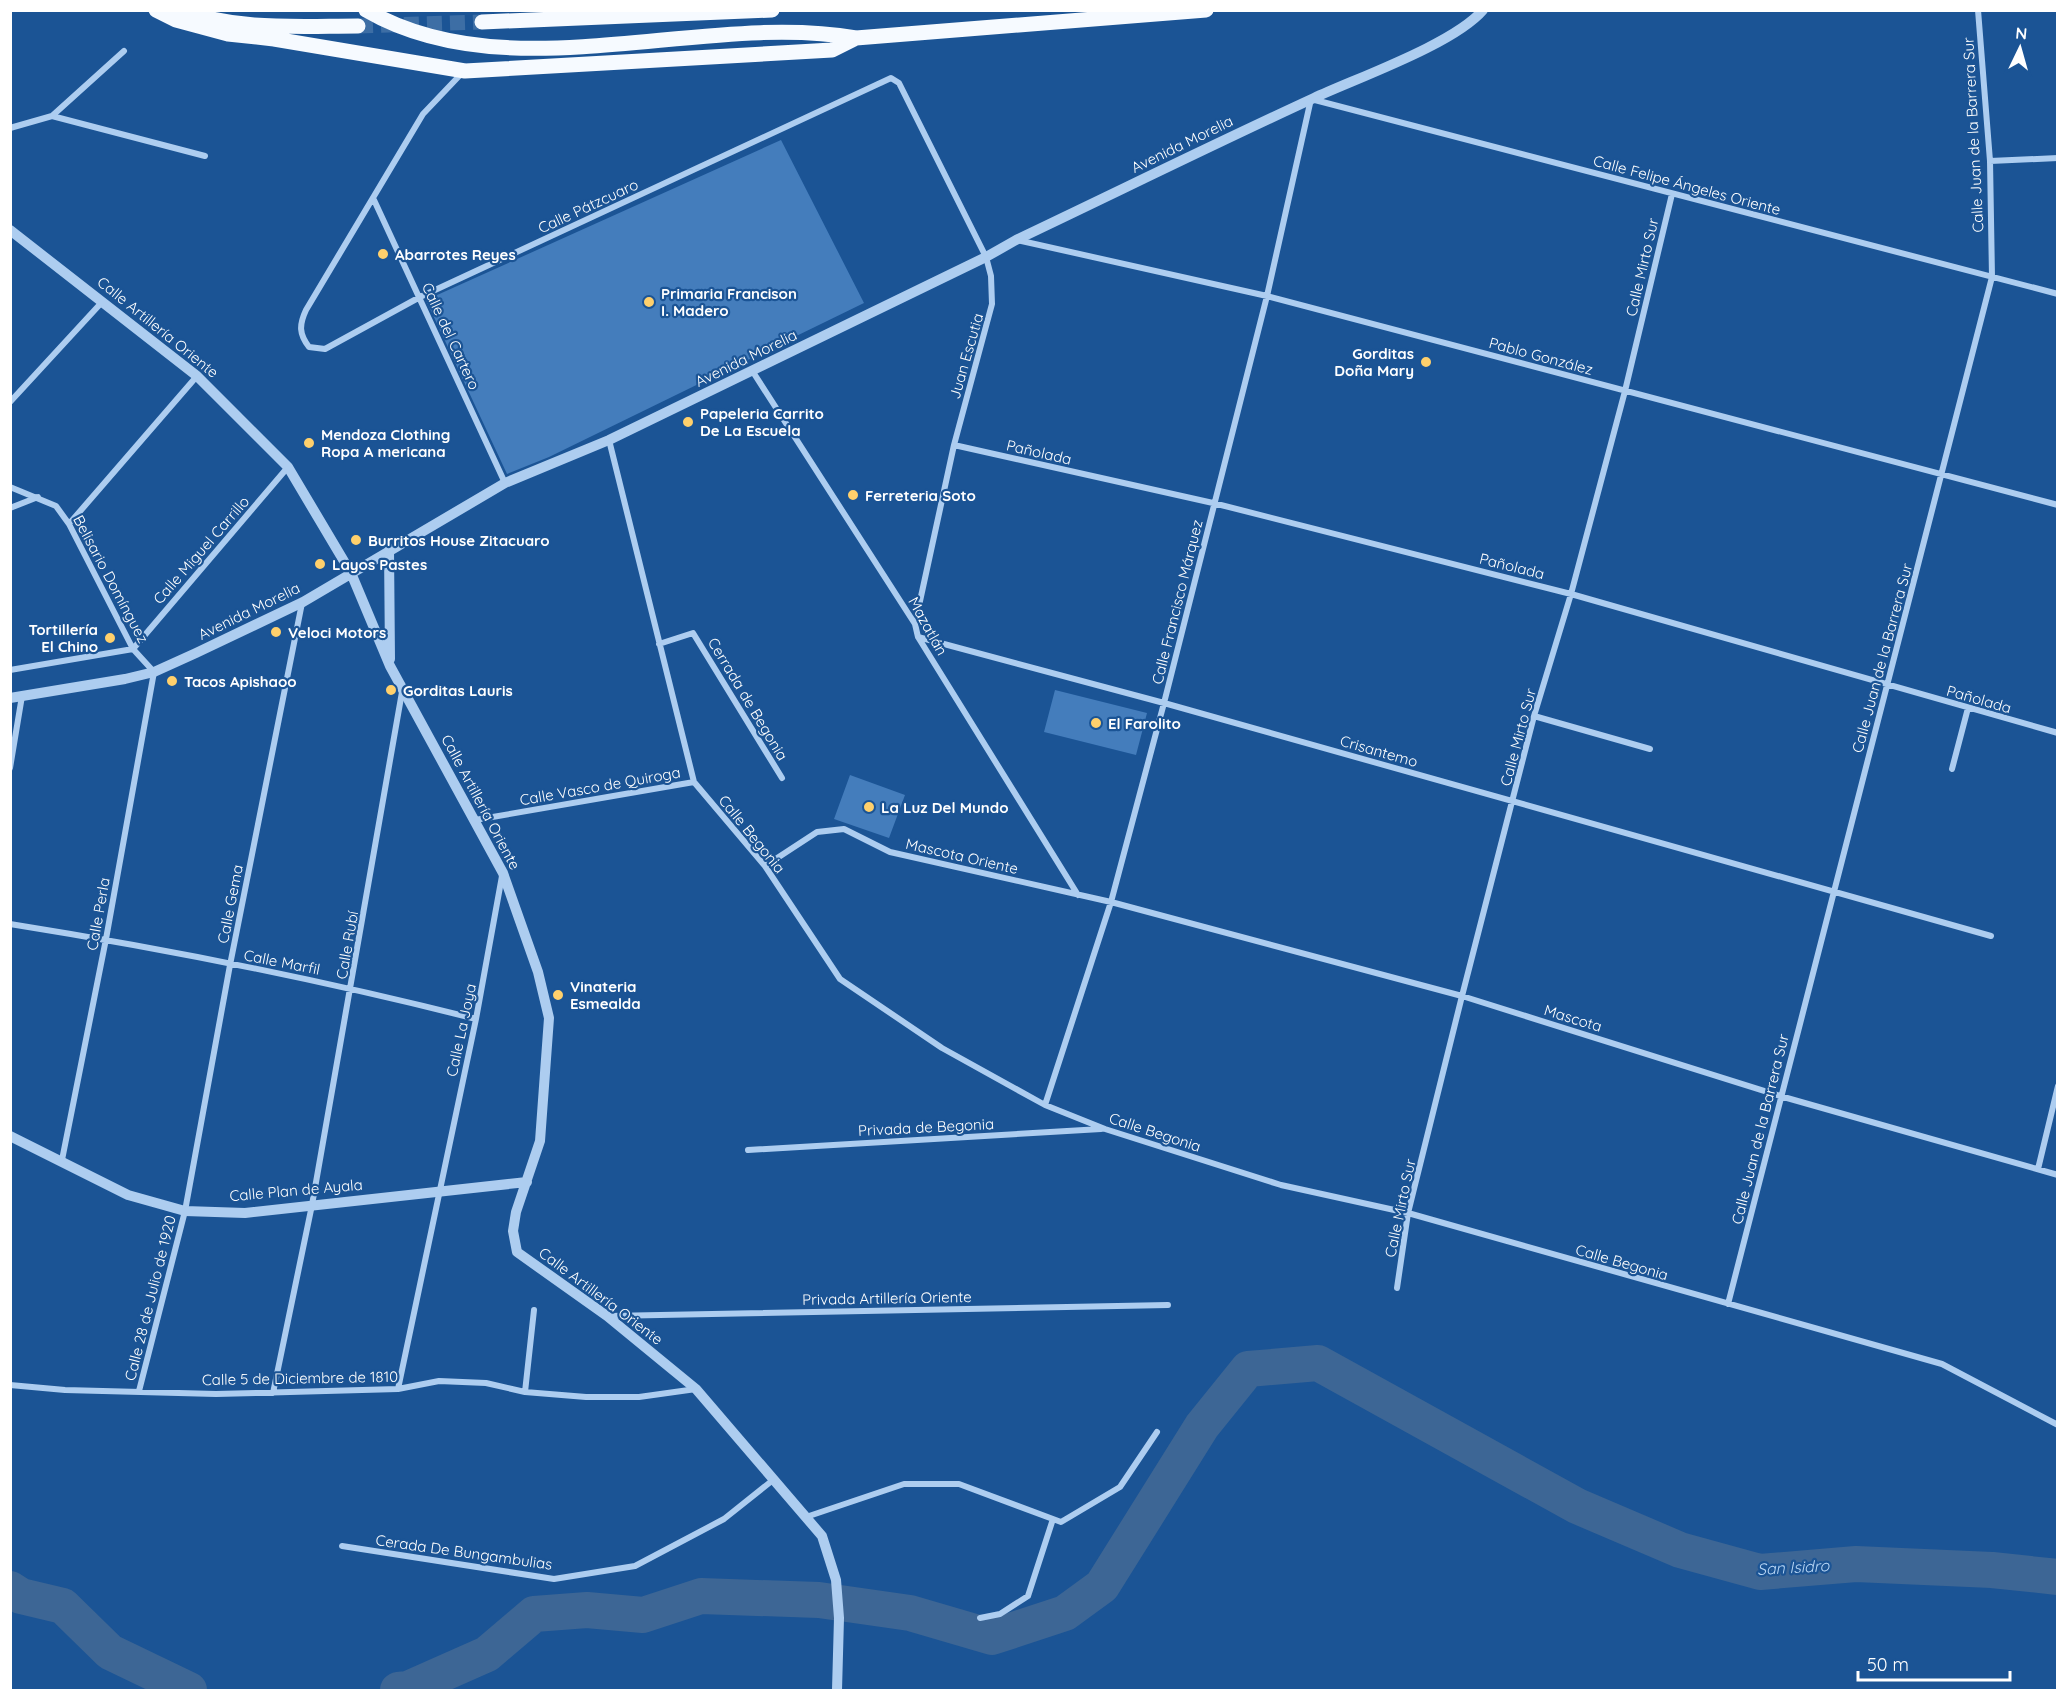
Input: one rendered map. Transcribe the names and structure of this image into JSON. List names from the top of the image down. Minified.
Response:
{"streets":{"street":["Calle Juan de la Barrera Sur","Avenida Morelia","Calle Felipe Ángeles Oriente","Calle Pátzcuaro","Calle Mirto Sur","Calle Artillería Oriente","Calle del Cartero","Juan Escutia","Pablo González","Pañolada","Calle Miguel Carrillo","Belisario Domínguez","Calle Francisco Márquez","Mazatlán","Cerrada de Begonia","Crisantemo","Calle Vasco de Quiroga","Calle Begonia","Mascota Oriente","Calle Gema","Calle Perla","Calle Rubí","Calle Marfil","Mascota","Calle La Joya","Privada de Begonia","Calle Plan de Ayala","Calle 28 de Julio de 1920","Privada Artillería Oriente","Calle 5 de Diciembre de 1810","Cerada De Bungambulias"]},"crossings":[["Calle Juan de la Barrera Sur","Calle Felipe Ángeles Oriente"],["Calle Juan de la Barrera Sur","Pablo González"],["Calle Juan de la Barrera Sur","Pañolada"],["Calle Juan de la Barrera Sur","Crisantemo"],["Calle Juan de la Barrera Sur","Calle Begonia"],["Calle Juan de la Barrera Sur","Mascota"],["Avenida Morelia","Calle Felipe Ángeles Oriente"],["Avenida Morelia","Calle Artillería Oriente"],["Avenida Morelia","Calle del Cartero"],["Avenida Morelia","Juan Escutia"],["Avenida Morelia","Pablo González"],["Avenida Morelia","Belisario Domínguez"],["Avenida Morelia","Calle Francisco Márquez"],["Avenida Morelia","Mazatlán"],["Avenida Morelia","Calle Begonia"],["Avenida Morelia","Calle Gema"],["Avenida Morelia","Calle Perla"],["Calle Felipe Ángeles Oriente","Calle Mirto Sur"],["Calle Felipe Ángeles Oriente","Calle Francisco Márquez"],["Calle Pátzcuaro","Calle del Cartero"],["Calle Pátzcuaro","Juan Escutia"],["Calle Mirto Sur","Pablo González"],["Calle Mirto Sur","Pañolada"],["Calle Mirto Sur","Crisantemo"],["Calle Mirto Sur","Calle Begonia"],["Calle Mirto Sur","Mascota"],["Calle Artillería Oriente","Calle Miguel Carrillo"],["Calle Artillería Oriente","Calle Vasco de Quiroga"],["Calle Artillería Oriente","Calle Rubí"],["Calle Artillería Oriente","Calle La Joya"],["Calle Artillería Oriente","Calle Plan de Ayala"],["Calle Artillería Oriente","Privada Artillería Oriente"],["Calle Artillería Oriente","Calle 5 de Diciembre de 1810"],["Calle Artillería Oriente","Cerada De Bungambulias"],["Juan Escutia","Pañolada"],["Juan Escutia","Mazatlán"],["Pablo González","Calle Francisco Márquez"],["Pañolada","Calle Francisco Márquez"],["Calle Miguel Carrillo","Belisario Domínguez"],["Belisario Domínguez","Calle Perla"],["Calle Francisco Márquez","Crisantemo"],["Calle Francisco Márquez","Calle Begonia"],["Calle Francisco Márquez","Mascota"],["Mazatlán","Crisantemo"],["Mazatlán","Mascota Oriente"],["Mazatlán","Mascota"],["Cerrada de Begonia","Calle Begonia"],["Calle Vasco de Quiroga","Calle Begonia"],["Calle Begonia","Mascota Oriente"],["Calle Begonia","Privada de Begonia"],["Mascota Oriente","Mascota"],["Calle Gema","Calle Marfil"],["Calle Gema","Calle Plan de Ayala"],["Calle Gema","Calle 28 de Julio de 1920"],["Calle Perla","Calle Marfil"],["Calle Perla","Calle Plan de Ayala"],["Calle Rubí","Calle Marfil"],["Calle Rubí","Calle Plan de Ayala"],["Calle Rubí","Calle 5 de Diciembre de 1810"],["Calle Marfil","Calle La Joya"],["Calle La Joya","Calle Plan de Ayala"],["Calle La Joya","Calle 5 de Diciembre de 1810"],["Calle Plan de Ayala","Calle 28 de Julio de 1920"],["Calle 28 de Julio de 1920","Calle 5 de Diciembre de 1810"]],"water":["San Isidro"],"places":["Abarrotes Reyes","Primaria Francison I. Madero","Gorditas Doña Mary","Papeleria Carrito De La Escuela","Mendoza Clothing Ropa A mericana","Ferreteria Soto","Burritos House Zitacuaro","Layos Pastes","Veloci Motors","Tortillería El Chino","Tacos Apishaoo","Gorditas Lauris","El Farolito","La Luz Del Mundo","Vinateria Esmealda"],"scale_bar":"50 m","north":"top"}
